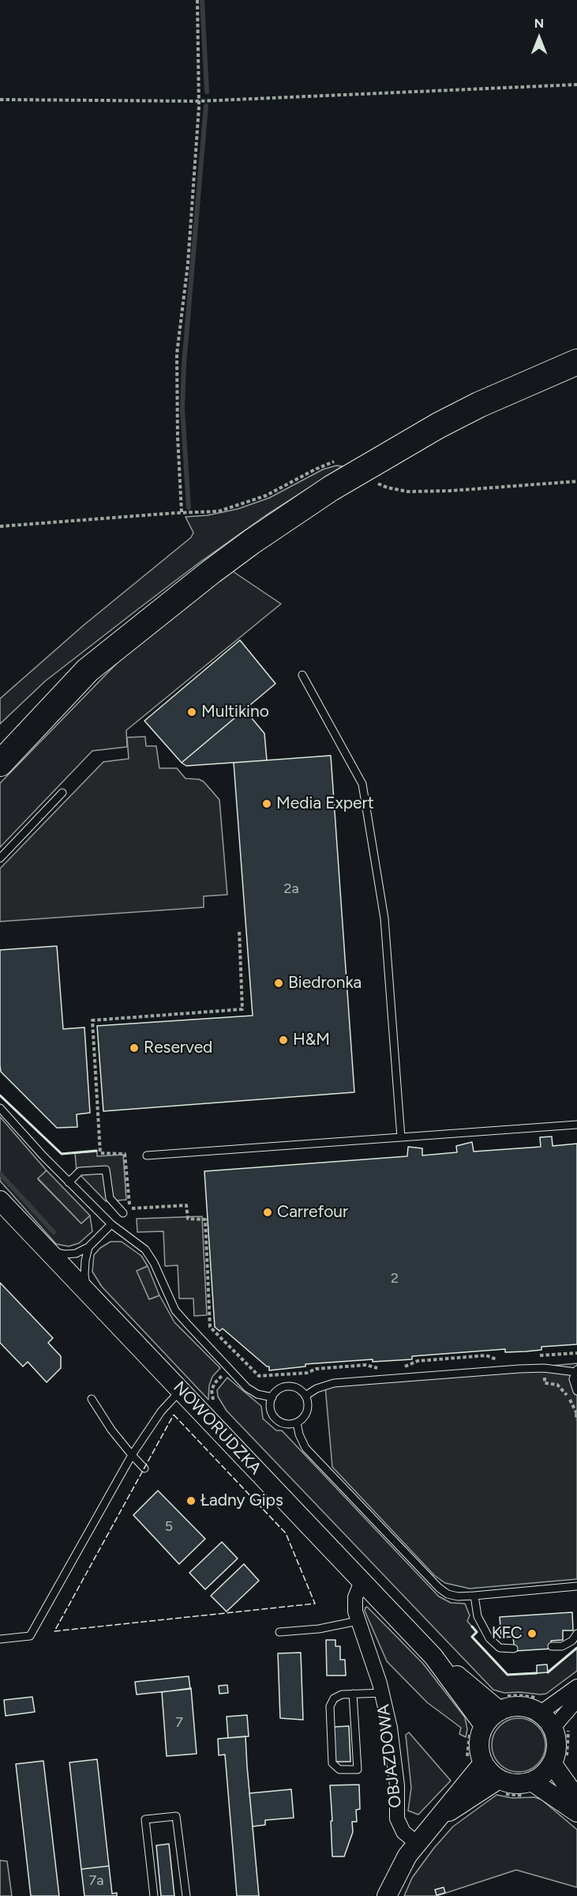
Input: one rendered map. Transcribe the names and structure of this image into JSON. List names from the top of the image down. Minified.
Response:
{"streets":{"street":["NOWORUDZKA","OBJAZDOWA"]},"crossings":[["NOWORUDZKA","OBJAZDOWA"]],"places":["Multikino","Media Expert","Biedronka","H&M","Reserved","Carrefour","Ładny Gips","KFC"],"house_numbers":["2a","2","5","7","7a"],"north":"top"}
